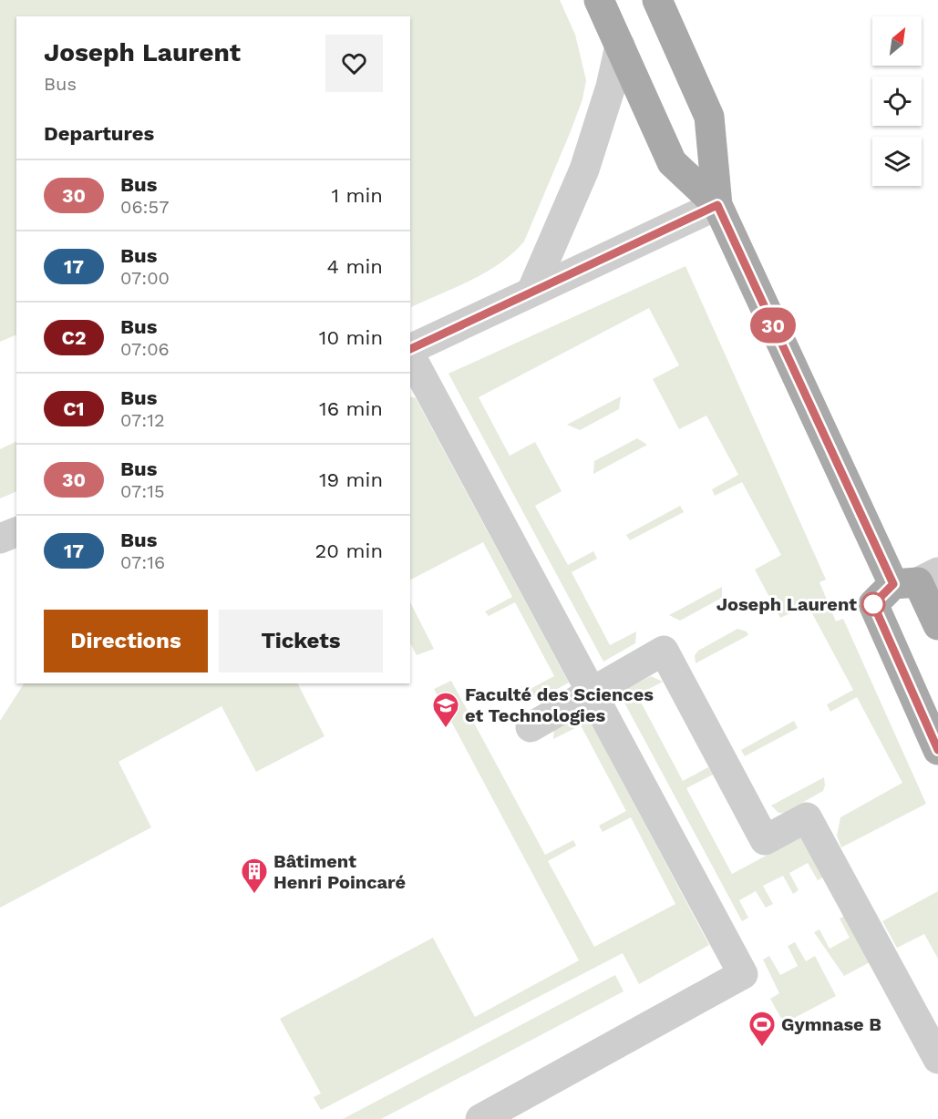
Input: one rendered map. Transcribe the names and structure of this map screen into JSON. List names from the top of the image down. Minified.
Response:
{"places":{"other":["Joseph Laurent"],"school or university":["Faculté des Sciences et Technologies"],"building":["Bâtiment Henri Poincaré"],"sports":["Gymnase B"]},"lines":["bus line 30"],"north":"top right","page":{"on_map":"30","heading":[["Joseph Laurent","Bus"],"Departures"],"list":[{"mark":"30","name":"Bus","note":"06:57","value":"1 min"},{"mark":"17","name":"Bus","note":"07:00","value":"4 min"},{"mark":"C2","name":"Bus","note":"07:06","value":"10 min"},{"mark":"C1","name":"Bus","note":"07:12","value":"16 min"},{"mark":"30","name":"Bus","note":"07:15","value":"19 min"},{"mark":"17","name":"Bus","note":"07:16","value":"20 min"}],"buttons":["Directions","Tickets"]}}
